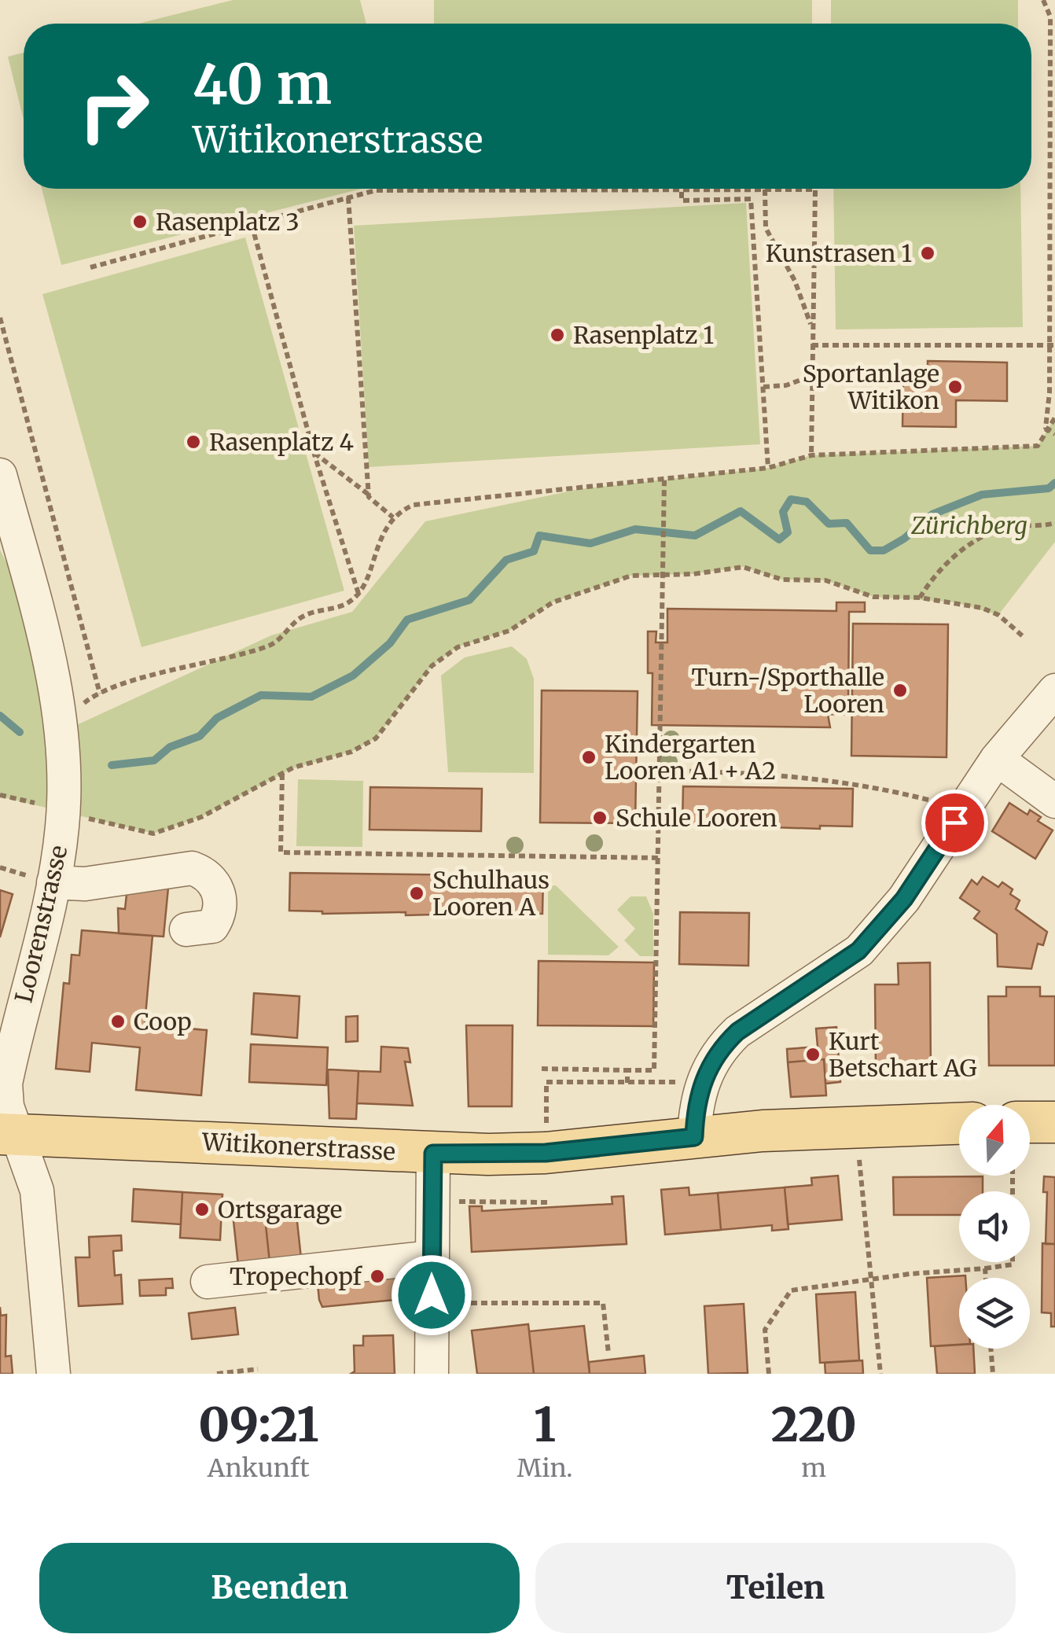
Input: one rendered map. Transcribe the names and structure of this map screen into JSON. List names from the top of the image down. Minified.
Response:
{"streets":{"main road":["Witikonerstrasse"],"street":["Loorenstrasse"]},"crossings":[["Loorenstrasse","Witikonerstrasse"]],"parks":["Zürichberg"],"places":["Rasenplatz 3","Kunstrasen 1","Rasenplatz 1","Sportanlage Witikon","Rasenplatz 4","Turn-/Sporthalle Looren","Kindergarten Looren A1 + A2","Schule Looren","Schulhaus Looren A","Coop","Kurt Betschart AG","Ortsgarage","Tropechopf"],"north":"top","page":{"turn":["40 m","Witikonerstrasse"],"eta":["09:21","Ankunft","1","Min.","220","m"],"buttons":["Beenden","Teilen"]}}
